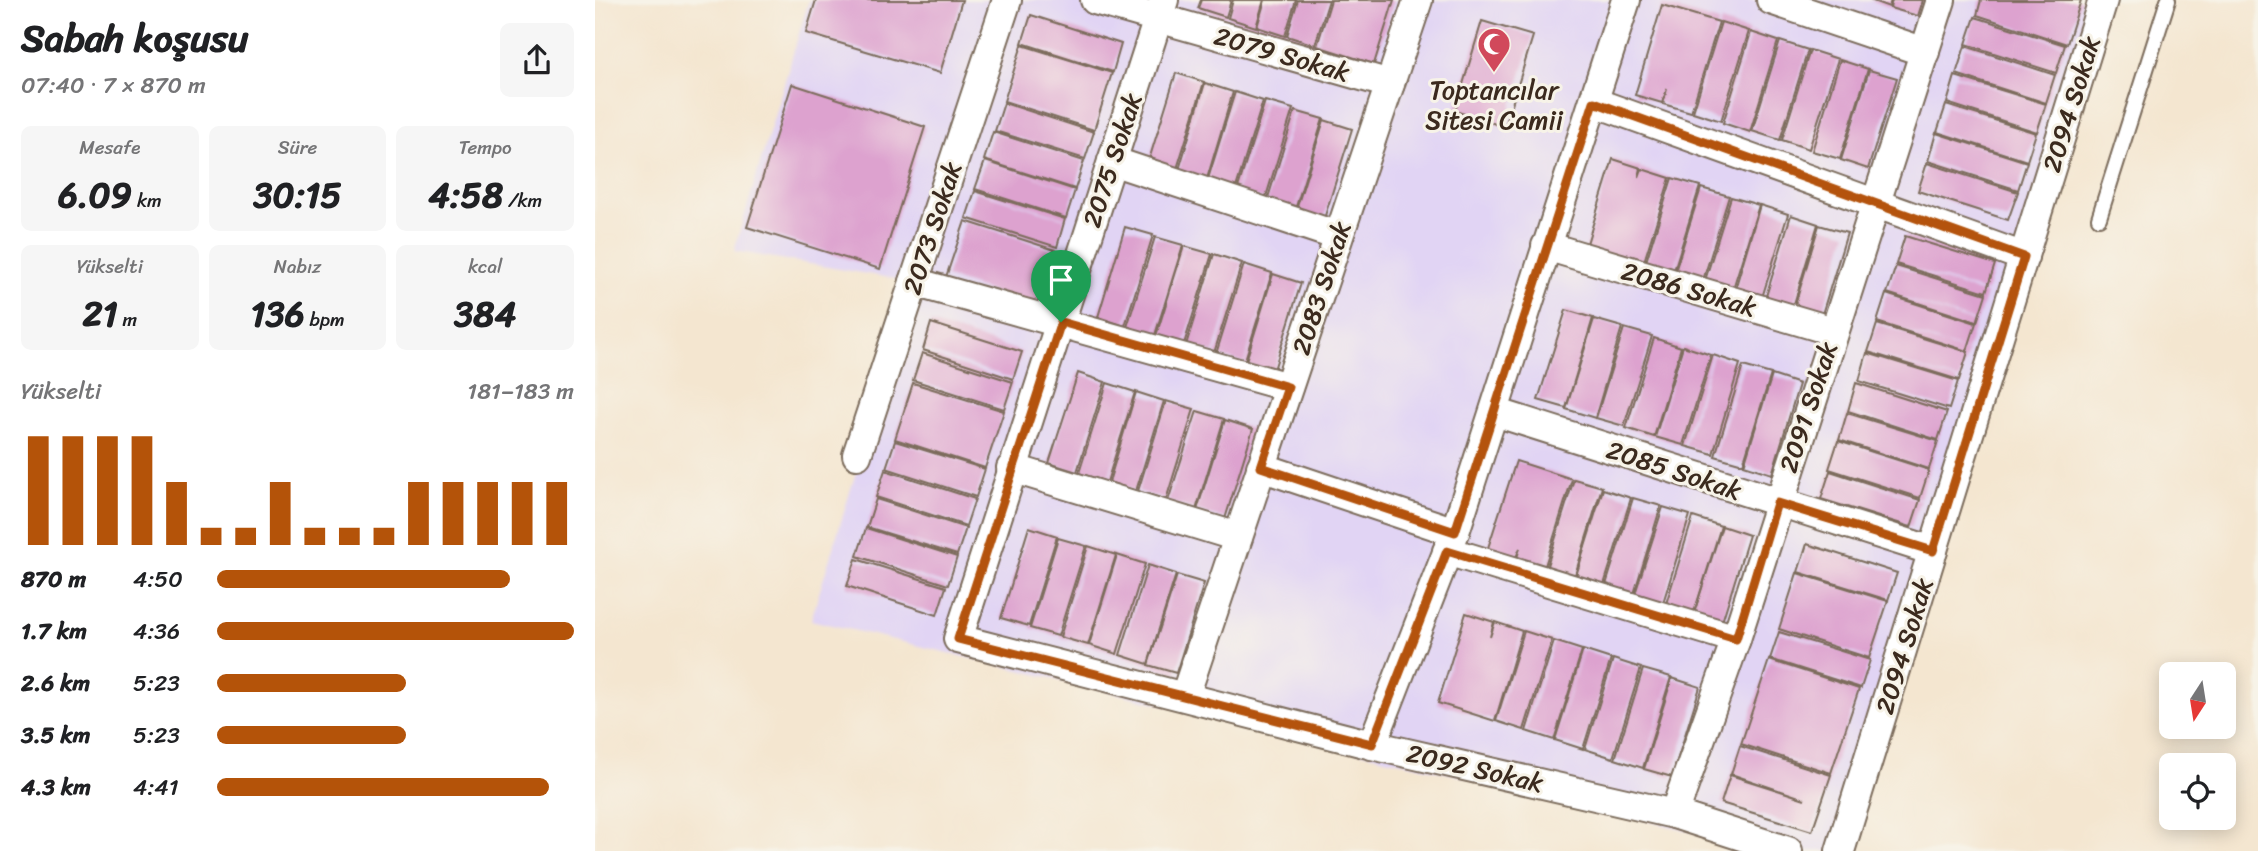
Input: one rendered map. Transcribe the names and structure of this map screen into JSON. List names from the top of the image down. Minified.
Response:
{"streets":{"street":["2079 Sokak","2094 Sokak","2075 Sokak","2073 Sokak","2083 Sokak","2086 Sokak","2091 Sokak","2085 Sokak","2092 Sokak"]},"crossings":[["2079 Sokak","2075 Sokak"],["2079 Sokak","2083 Sokak"],["2094 Sokak","2085 Sokak"],["2075 Sokak","2092 Sokak"],["2083 Sokak","2092 Sokak"],["2086 Sokak","2091 Sokak"],["2091 Sokak","2085 Sokak"],["2091 Sokak","2092 Sokak"]],"places":{"mosque":["Toptancılar Sitesi Camii"]},"north":"bottom","page":{"heading":["Sabah koşusu","07:40 · 7 × 870 m"],"stats":[["Mesafe","6.09 km"],["Süre","30:15"],["Tempo","4:58 /km"],["Yükselti","21 m"],["Nabız","136 bpm"],["kcal","384"]],"chart":["Yükselti","181–183 m"],"list":[{"name":"870 m","note":"4:50"},{"name":"1.7 km","note":"4:36"},{"name":"2.6 km","note":"5:23"},{"name":"3.5 km","note":"5:23"},{"name":"4.3 km","note":"4:41"}]}}
